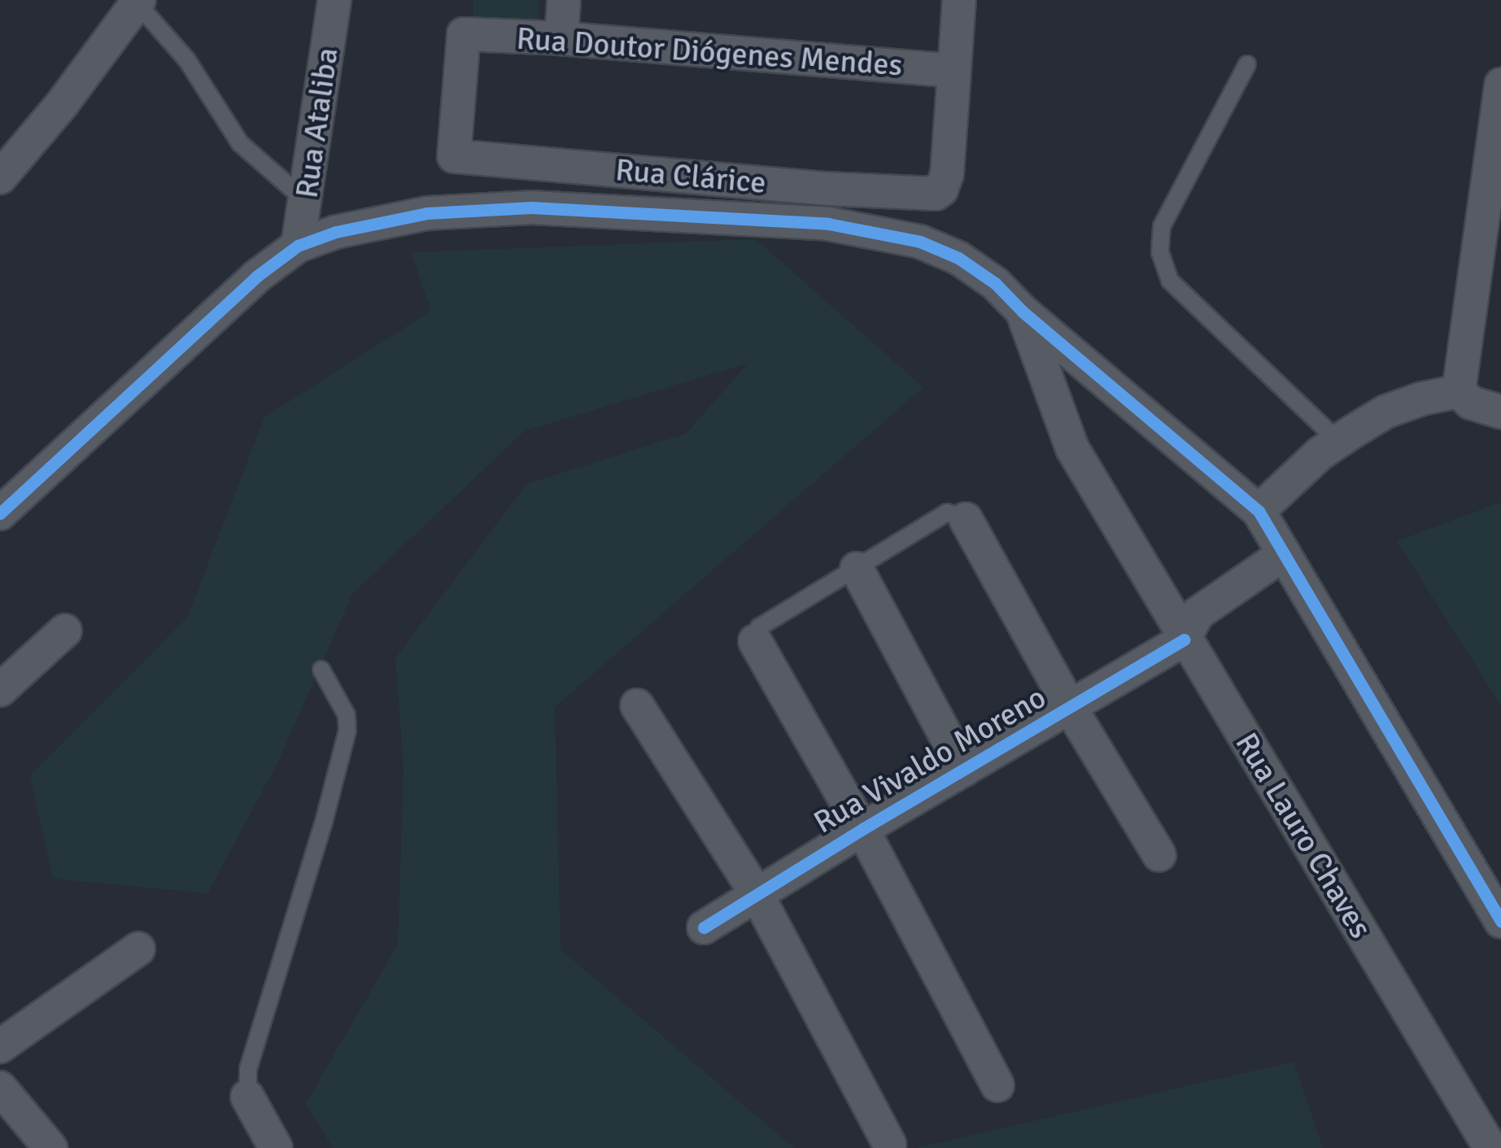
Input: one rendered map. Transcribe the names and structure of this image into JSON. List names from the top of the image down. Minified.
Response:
{"streets":{"street":["Rua Doutor Diógenes Mendes","Rua Ataliba","Rua Clárice","Rua Vivaldo Moreno","Rua Lauro Chaves"]},"crossings":[["Rua Doutor Diógenes Mendes","Rua Clárice"],["Rua Vivaldo Moreno","Rua Lauro Chaves"]]}
